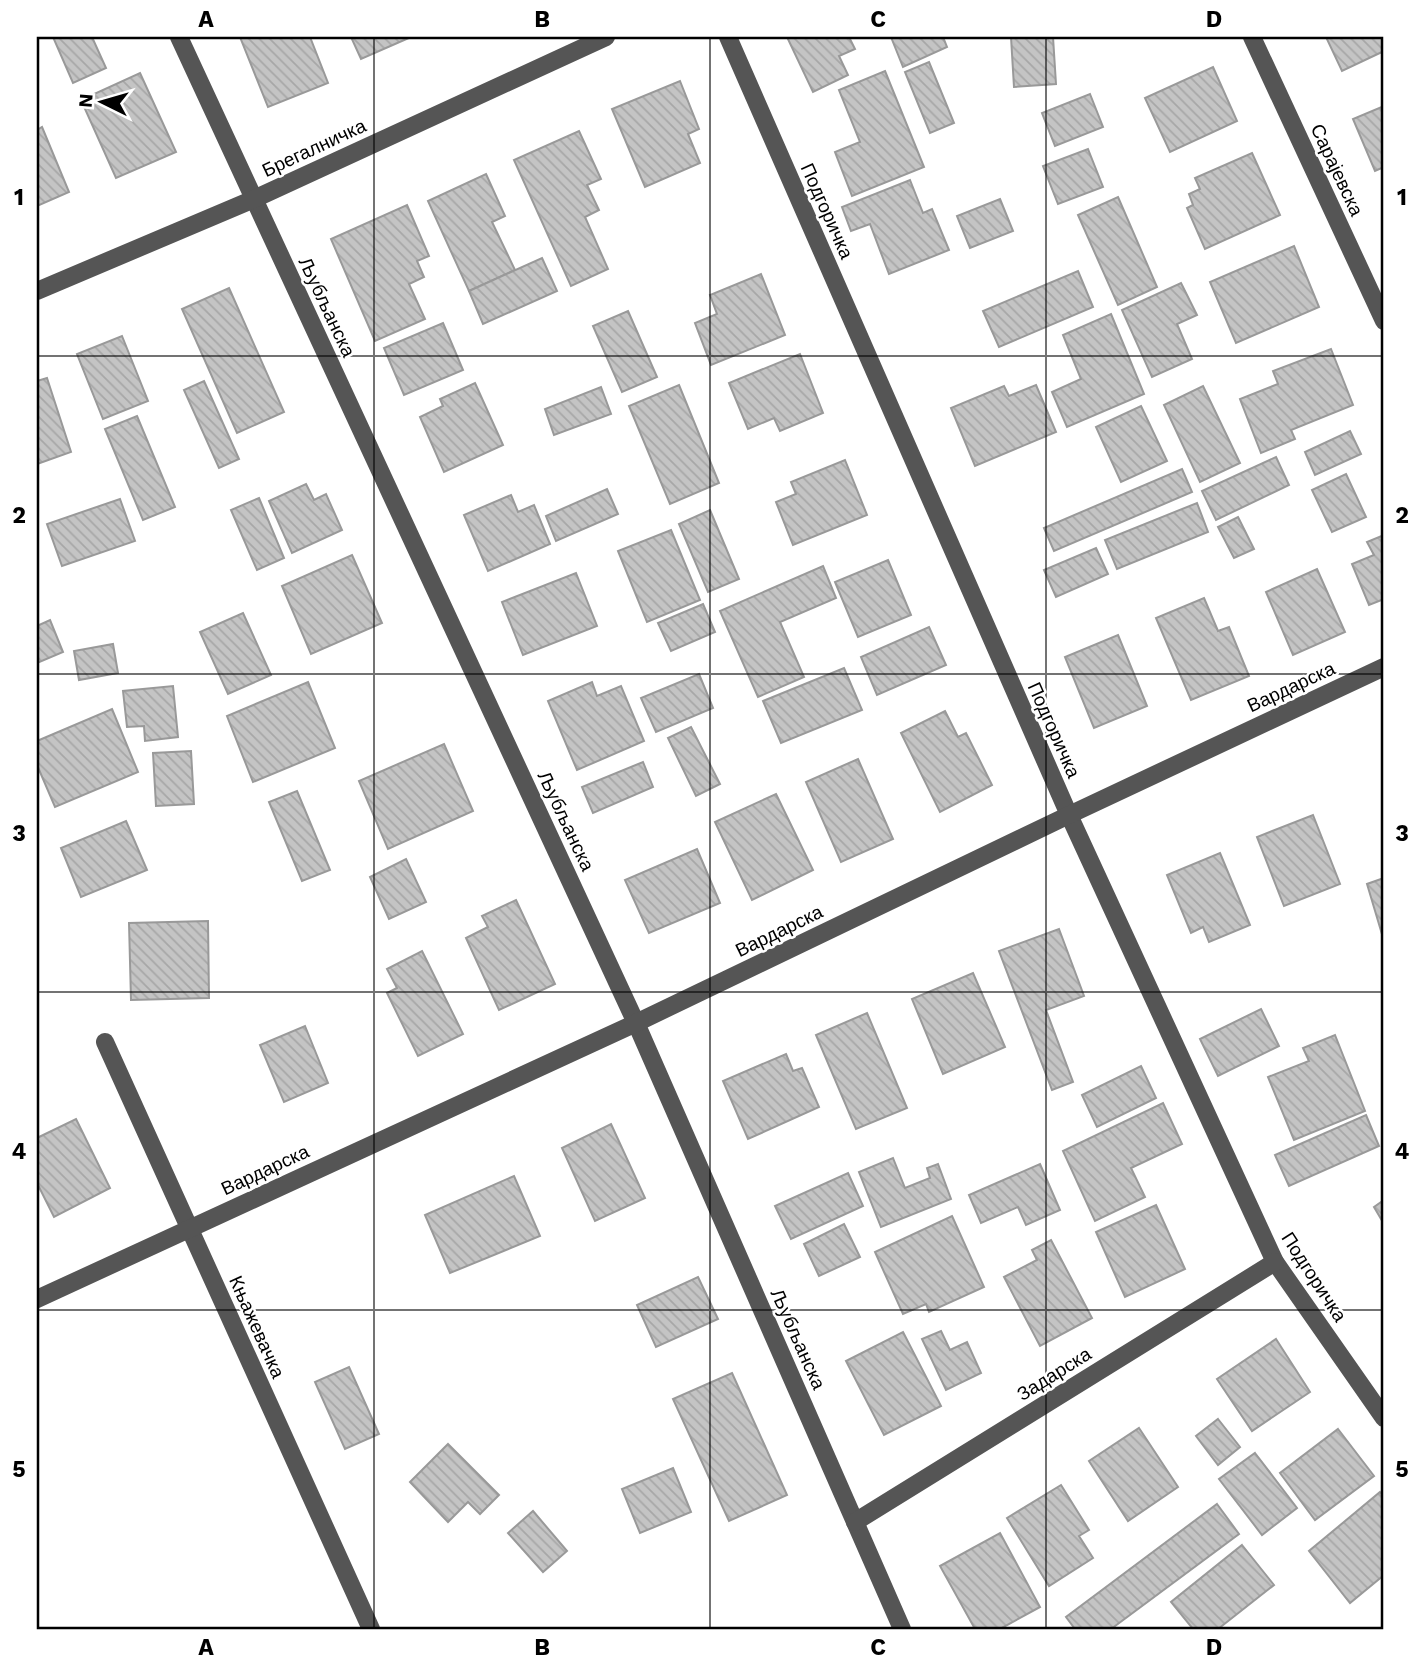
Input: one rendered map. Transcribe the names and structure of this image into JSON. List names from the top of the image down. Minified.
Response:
{"streets":{"street":["Брегалничка","Сарајевска","Подгоричка","Љубљанска","Вардарска","Књажевачка","Задарска"]},"crossings":[["Брегалничка","Љубљанска"],["Подгоричка","Вардарска"],["Подгоричка","Задарска"],["Љубљанска","Вардарска"],["Љубљанска","Задарска"],["Вардарска","Књажевачка"]],"north":"left","grid":{"columns":["A","B","C","D"],"rows":["1","2","3","4","5"]}}
